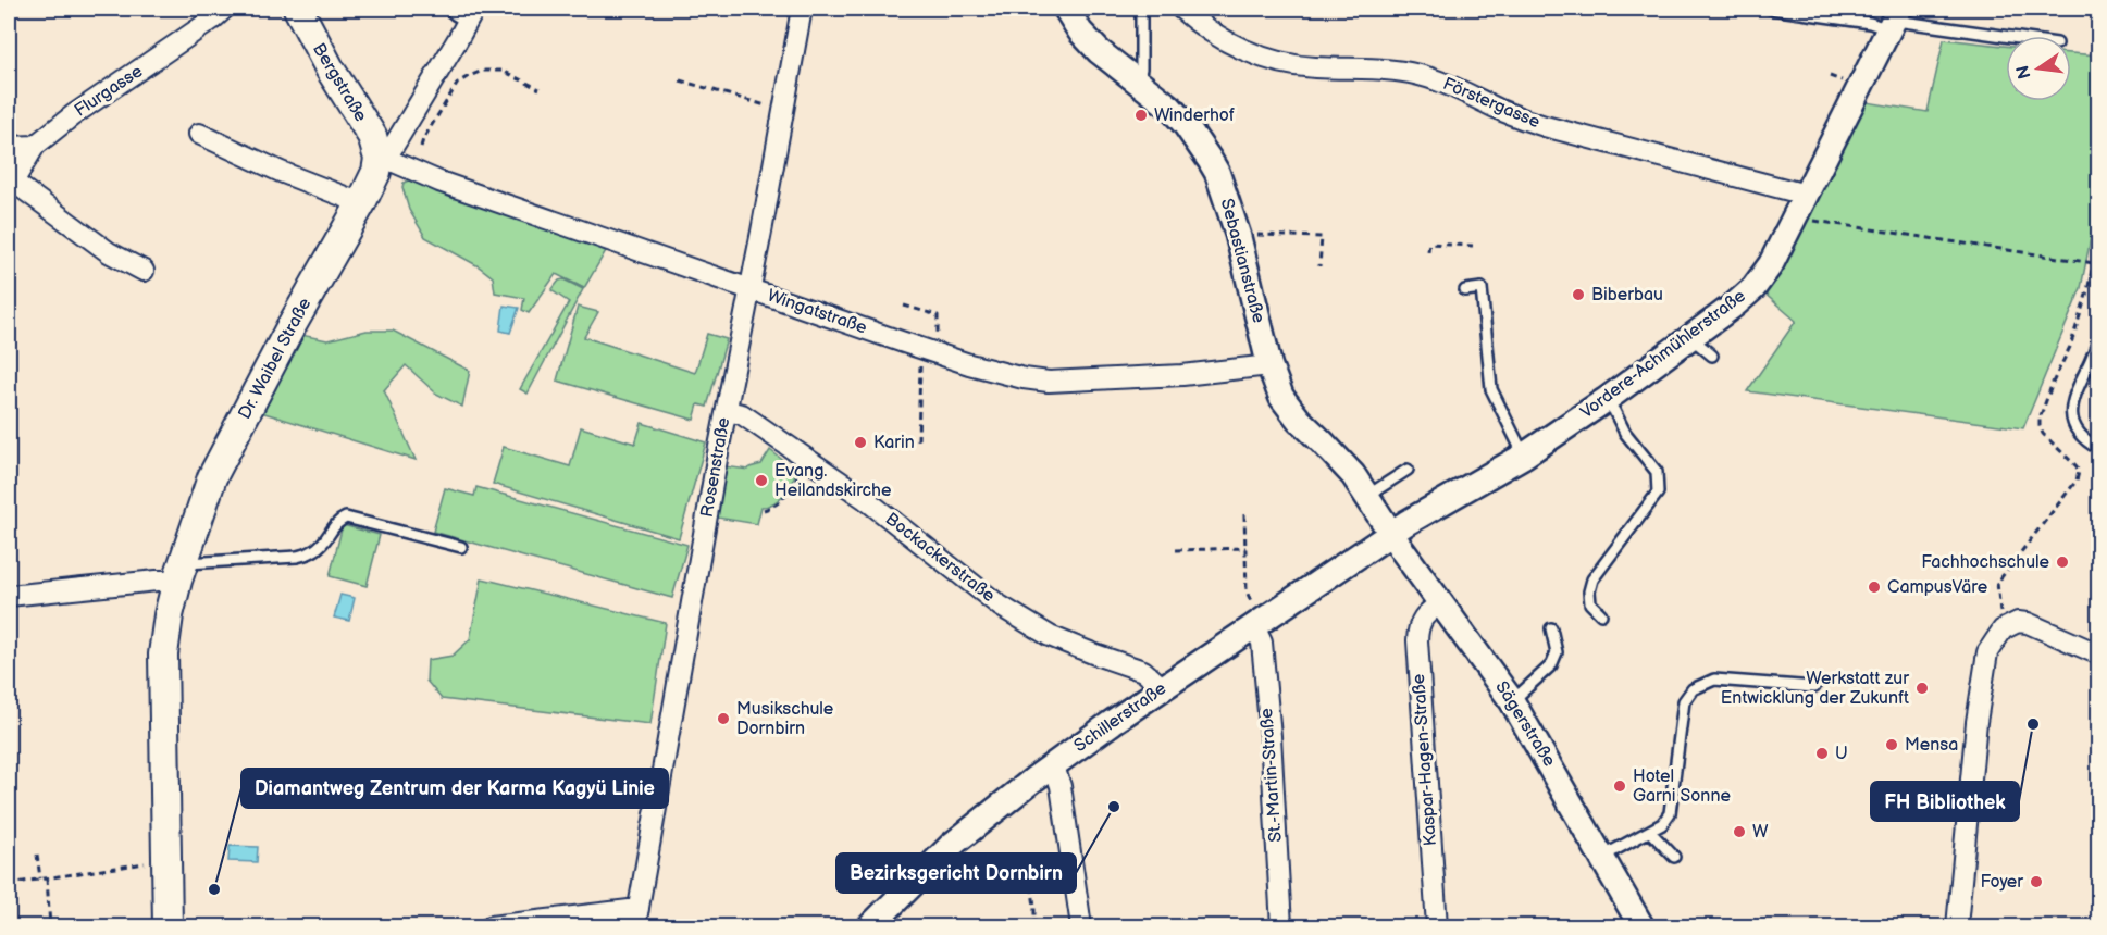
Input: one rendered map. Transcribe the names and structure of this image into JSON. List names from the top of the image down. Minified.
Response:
{"streets":{"main road":["Bergstraße","Dr. Waibel Straße"],"street":["Flurgasse","Förstergasse","Sebastianstraße","Wingatstraße","Vordere-Achmühlerstraße","Rosenstraße","Bockackerstraße","Schillerstraße","Sägerstraße","Kaspar-Hagen-Straße","St.-Martin-Straße"]},"crossings":[["Bergstraße","Wingatstraße"],["Bergstraße","Dr. Waibel Straße"],["Förstergasse","Vordere-Achmühlerstraße"],["Sebastianstraße","Wingatstraße"],["Sebastianstraße","Vordere-Achmühlerstraße"],["Sebastianstraße","Schillerstraße"],["Sebastianstraße","Sägerstraße"],["Wingatstraße","Dr. Waibel Straße"],["Wingatstraße","Rosenstraße"],["Vordere-Achmühlerstraße","Schillerstraße"],["Vordere-Achmühlerstraße","Sägerstraße"],["Rosenstraße","Bockackerstraße"],["Bockackerstraße","Schillerstraße"],["Schillerstraße","Sägerstraße"],["Schillerstraße","St.-Martin-Straße"],["Sägerstraße","Kaspar-Hagen-Straße"]],"places":["Winderhof","Biberbau","Karin","Evang. Heilandskirche","Fachhochschule","CampusVäre","Werkstatt zur Entwicklung der Zukunft","Musikschule Dornbirn","FH Bibliothek","Mensa","U","Hotel Garni Sonne","Bezirksgericht Dornbirn","W","Foyer","Diamantweg Zentrum der Karma Kagyü Linie"],"north":"left"}
